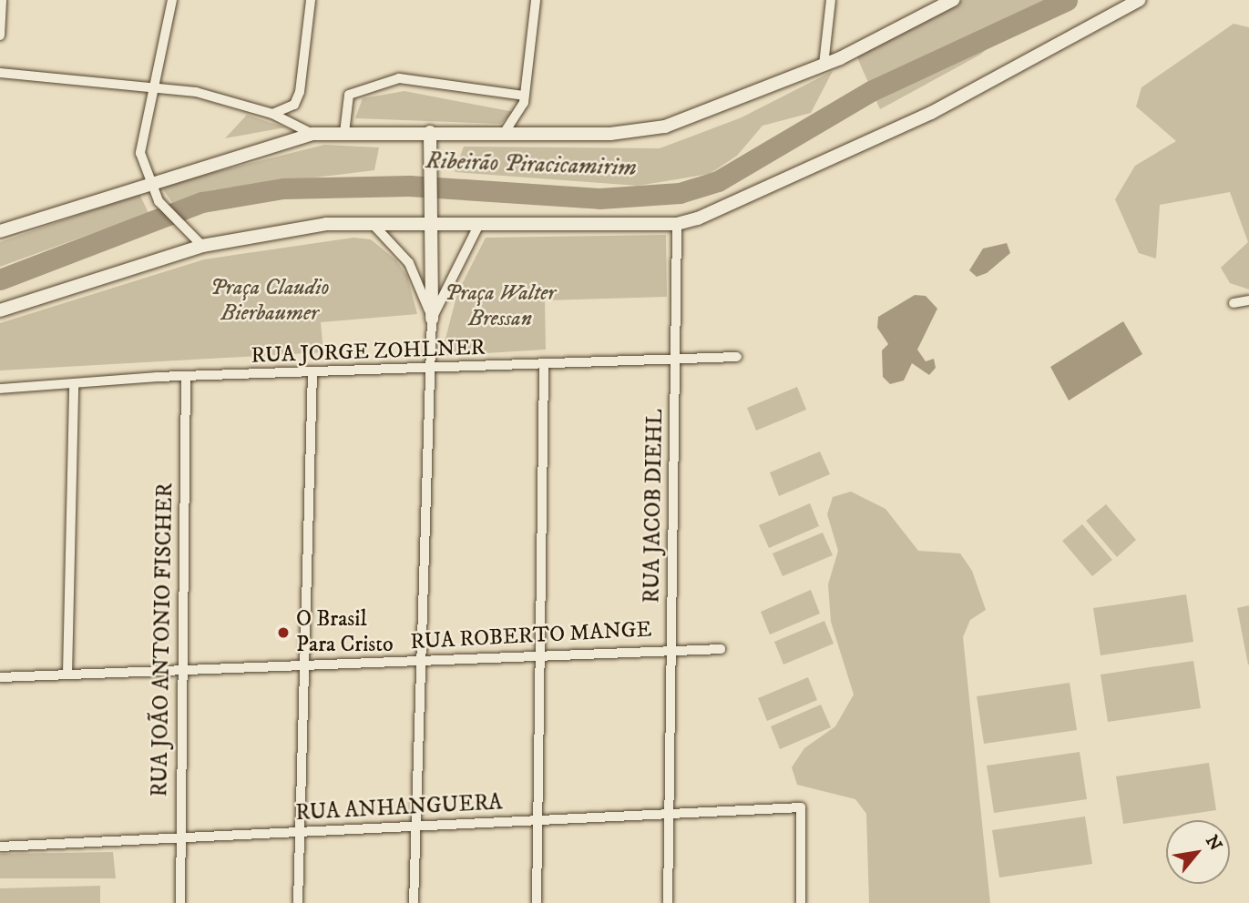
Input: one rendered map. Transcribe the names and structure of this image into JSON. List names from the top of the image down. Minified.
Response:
{"streets":{"street":["RUA JORGE ZOHLNER","RUA JACOB DIEHL","RUA ROBERTO MANGE","RUA JOÃO ANTONIO FISCHER","RUA ANHANGUERA"]},"crossings":[["RUA JORGE ZOHLNER","RUA JACOB DIEHL"],["RUA JORGE ZOHLNER","RUA JOÃO ANTONIO FISCHER"],["RUA JACOB DIEHL","RUA ROBERTO MANGE"],["RUA JACOB DIEHL","RUA ANHANGUERA"],["RUA ROBERTO MANGE","RUA JOÃO ANTONIO FISCHER"],["RUA JOÃO ANTONIO FISCHER","RUA ANHANGUERA"]],"water":["Ribeirão Piracicamirim"],"parks":["Praça Claudio Bierbaumer","Praça Walter Bressan"],"places":["O Brasil Para Cristo"],"north":"top right"}
